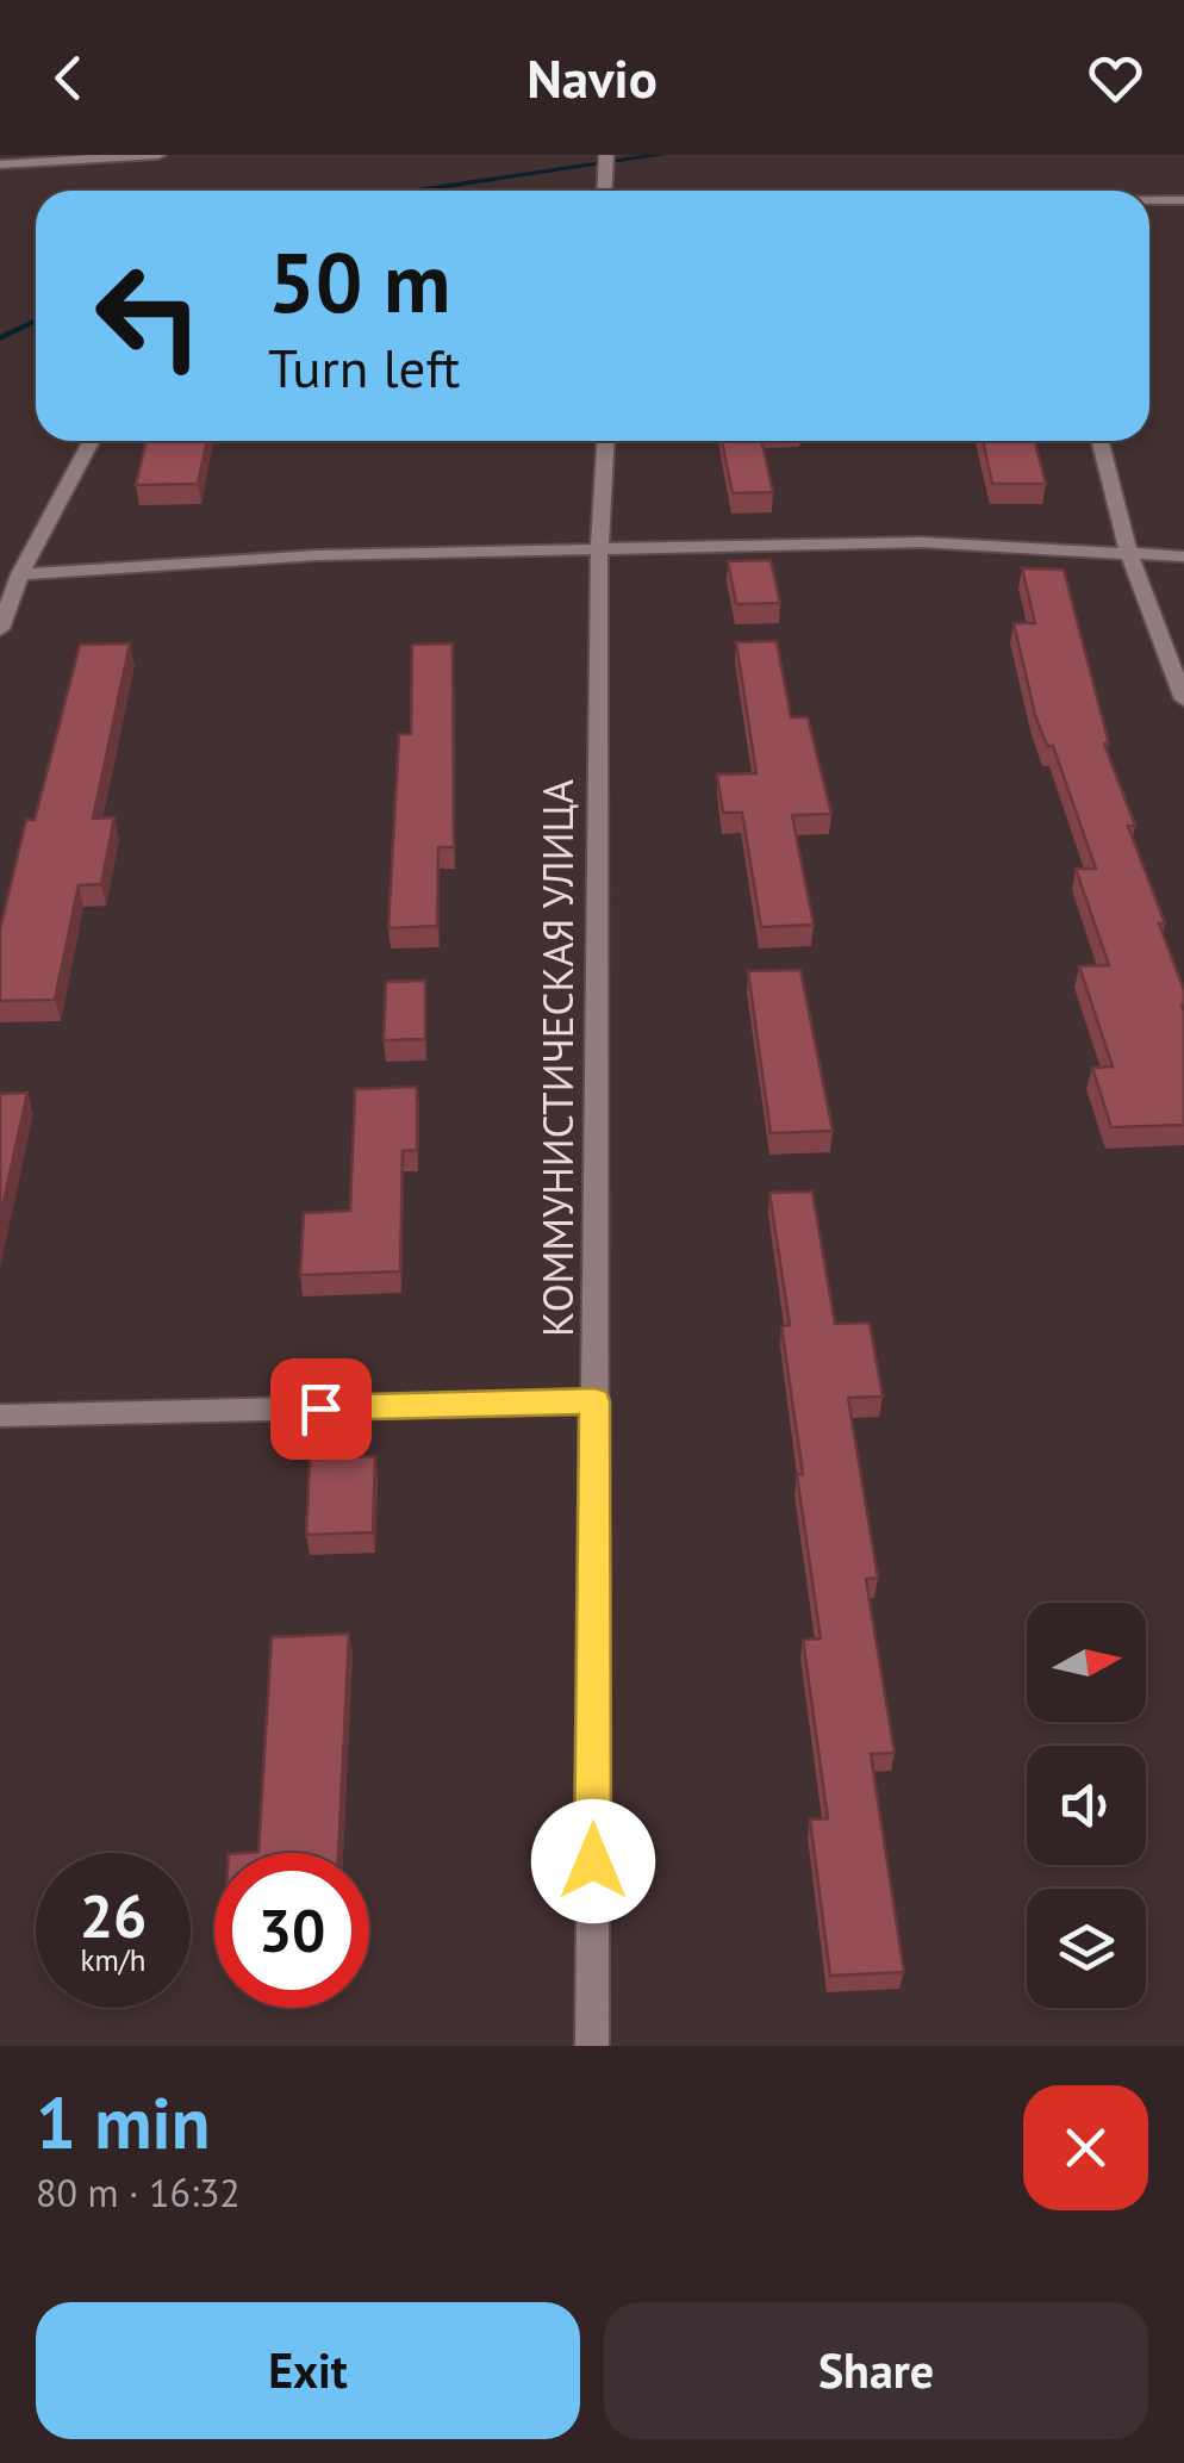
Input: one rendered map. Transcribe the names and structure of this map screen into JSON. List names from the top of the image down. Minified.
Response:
{"streets":{"street":["КОММУНИСТИЧЕСКАЯ УЛИЦА"]},"north":"right","page":{"header":"Navio","turn":["50 m","Turn left"],"speed":"26 km/h","limit":"30","heading":["1 min","80 m · 16:32"],"buttons":["Exit","Share"]}}
